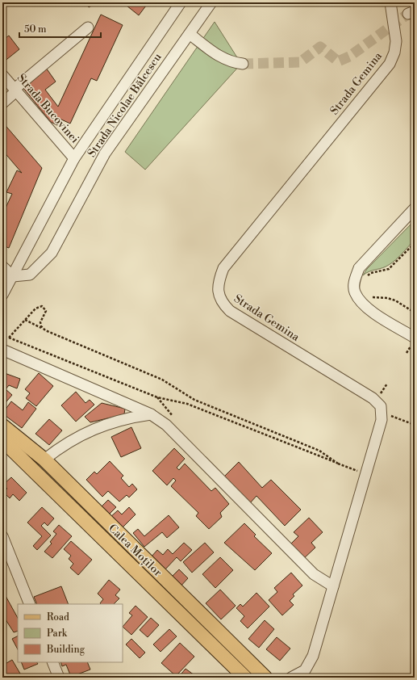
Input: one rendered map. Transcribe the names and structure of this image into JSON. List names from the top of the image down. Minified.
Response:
{"streets":{"main road":["Calea Moților"],"street":["Strada Gemina","Strada Nicolae Bălcescu","Strada Bucovinei"]},"crossings":[["Strada Nicolae Bălcescu","Strada Bucovinei"]],"legend":["Road","Park","Building"],"scale_bar":"50 m"}
